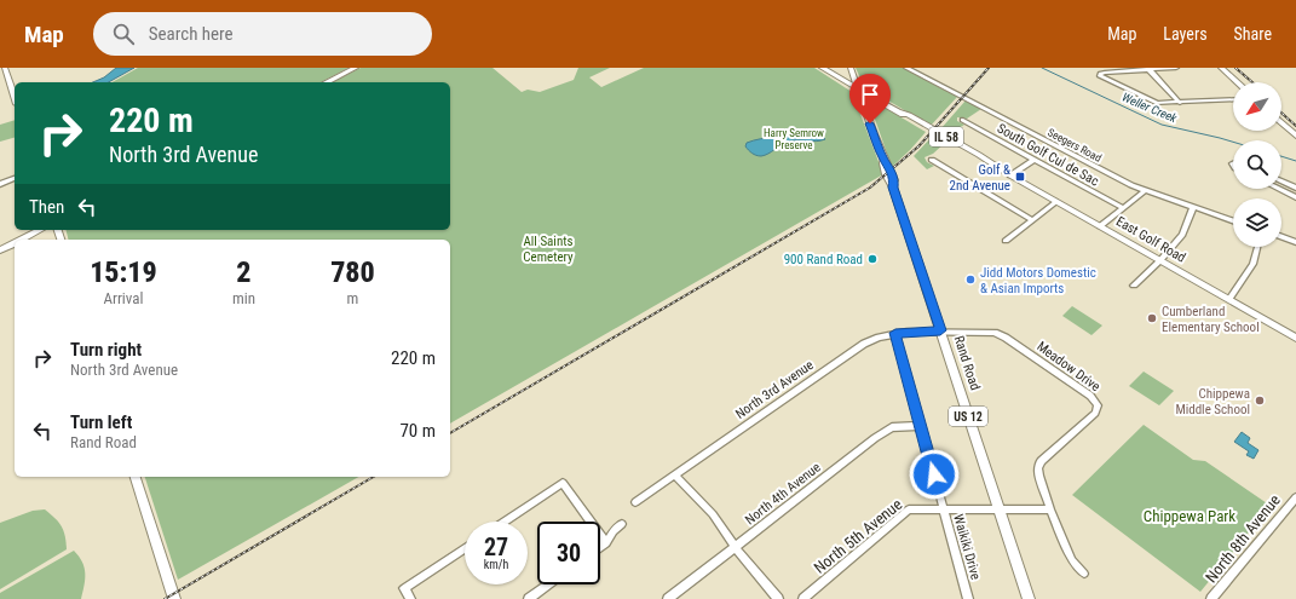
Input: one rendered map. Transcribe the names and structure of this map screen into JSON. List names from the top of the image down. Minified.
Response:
{"streets":{"main road":["IL 58","East Golf Road","Rand Road","US 12"],"street":["Seegers Road","South Golf Cul de Sac","Meadow Drive","North 3rd Avenue","North 4th Avenue","North 5th Avenue","North 8th Avenue","Waikiki Drive"]},"crossings":[["East Golf Road","Rand Road"],["Rand Road","Meadow Drive"],["Rand Road","North 3rd Avenue"],["Rand Road","North 5th Avenue"],["Meadow Drive","North 3rd Avenue"],["Meadow Drive","North 5th Avenue"],["North 3rd Avenue","Waikiki Drive"],["North 4th Avenue","Waikiki Drive"],["North 5th Avenue","Waikiki Drive"]],"water":["Weller Creek"],"parks":["Harry Semrow Preserve","All Saints Cemetery","Chippewa Park"],"places":{"transit":["Golf & 2nd Avenue"],"other":["900 Rand Road","Jidd Motors Domestic & Asian Imports","Cumberland Elementary School","Chippewa Middle School"]},"north":"bottom left","page":{"header":"Map","search":"Search here","nav":["Map","Layers","Share"],"turn":["220 m","North 3rd Avenue"],"then":"Then","eta":["15:19","Arrival","2","min","780","m"],"list":[{"name":"Turn right","note":"North 3rd Avenue","value":"220 m"},{"name":"Turn left","note":"Rand Road","value":"70 m"}],"speed":"27 km/h","limit":"30"}}
